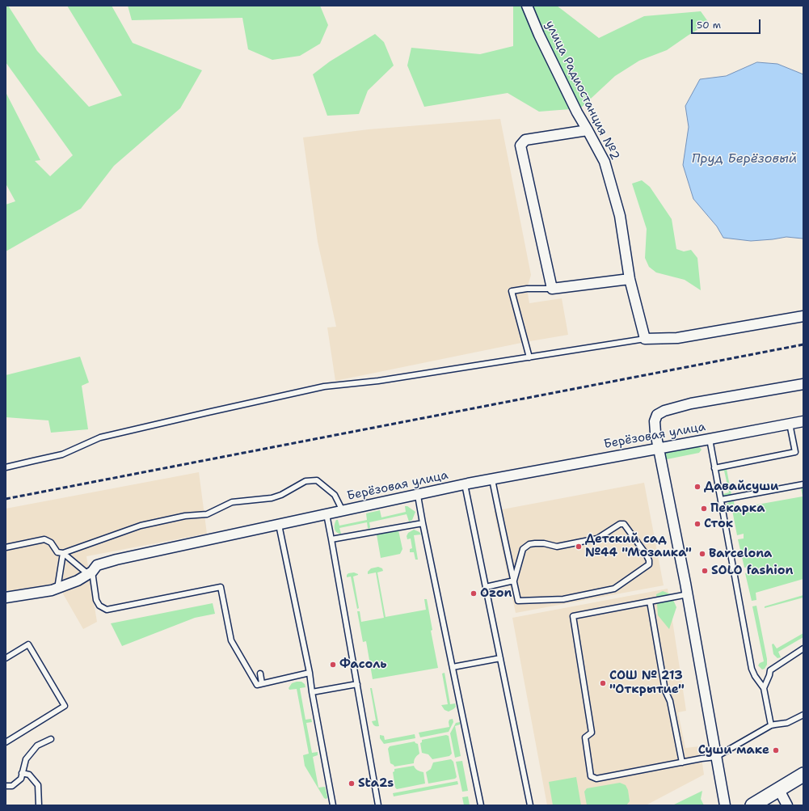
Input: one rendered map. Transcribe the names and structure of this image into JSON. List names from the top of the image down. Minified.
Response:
{"streets":{"street":["улица Радиостанция №2","Берёзовая улица"]},"water":["Пруд Берёзовый"],"places":["Давайсуши","Пекарка","Сток","Детский сад №44 \"Мозаика\"","Barcelona","SOLO fashion","Ozon","Фасоль","СОШ № 213 \"Открытие\"","Суши маке","Sta2s"],"scale_bar":"50 m"}
